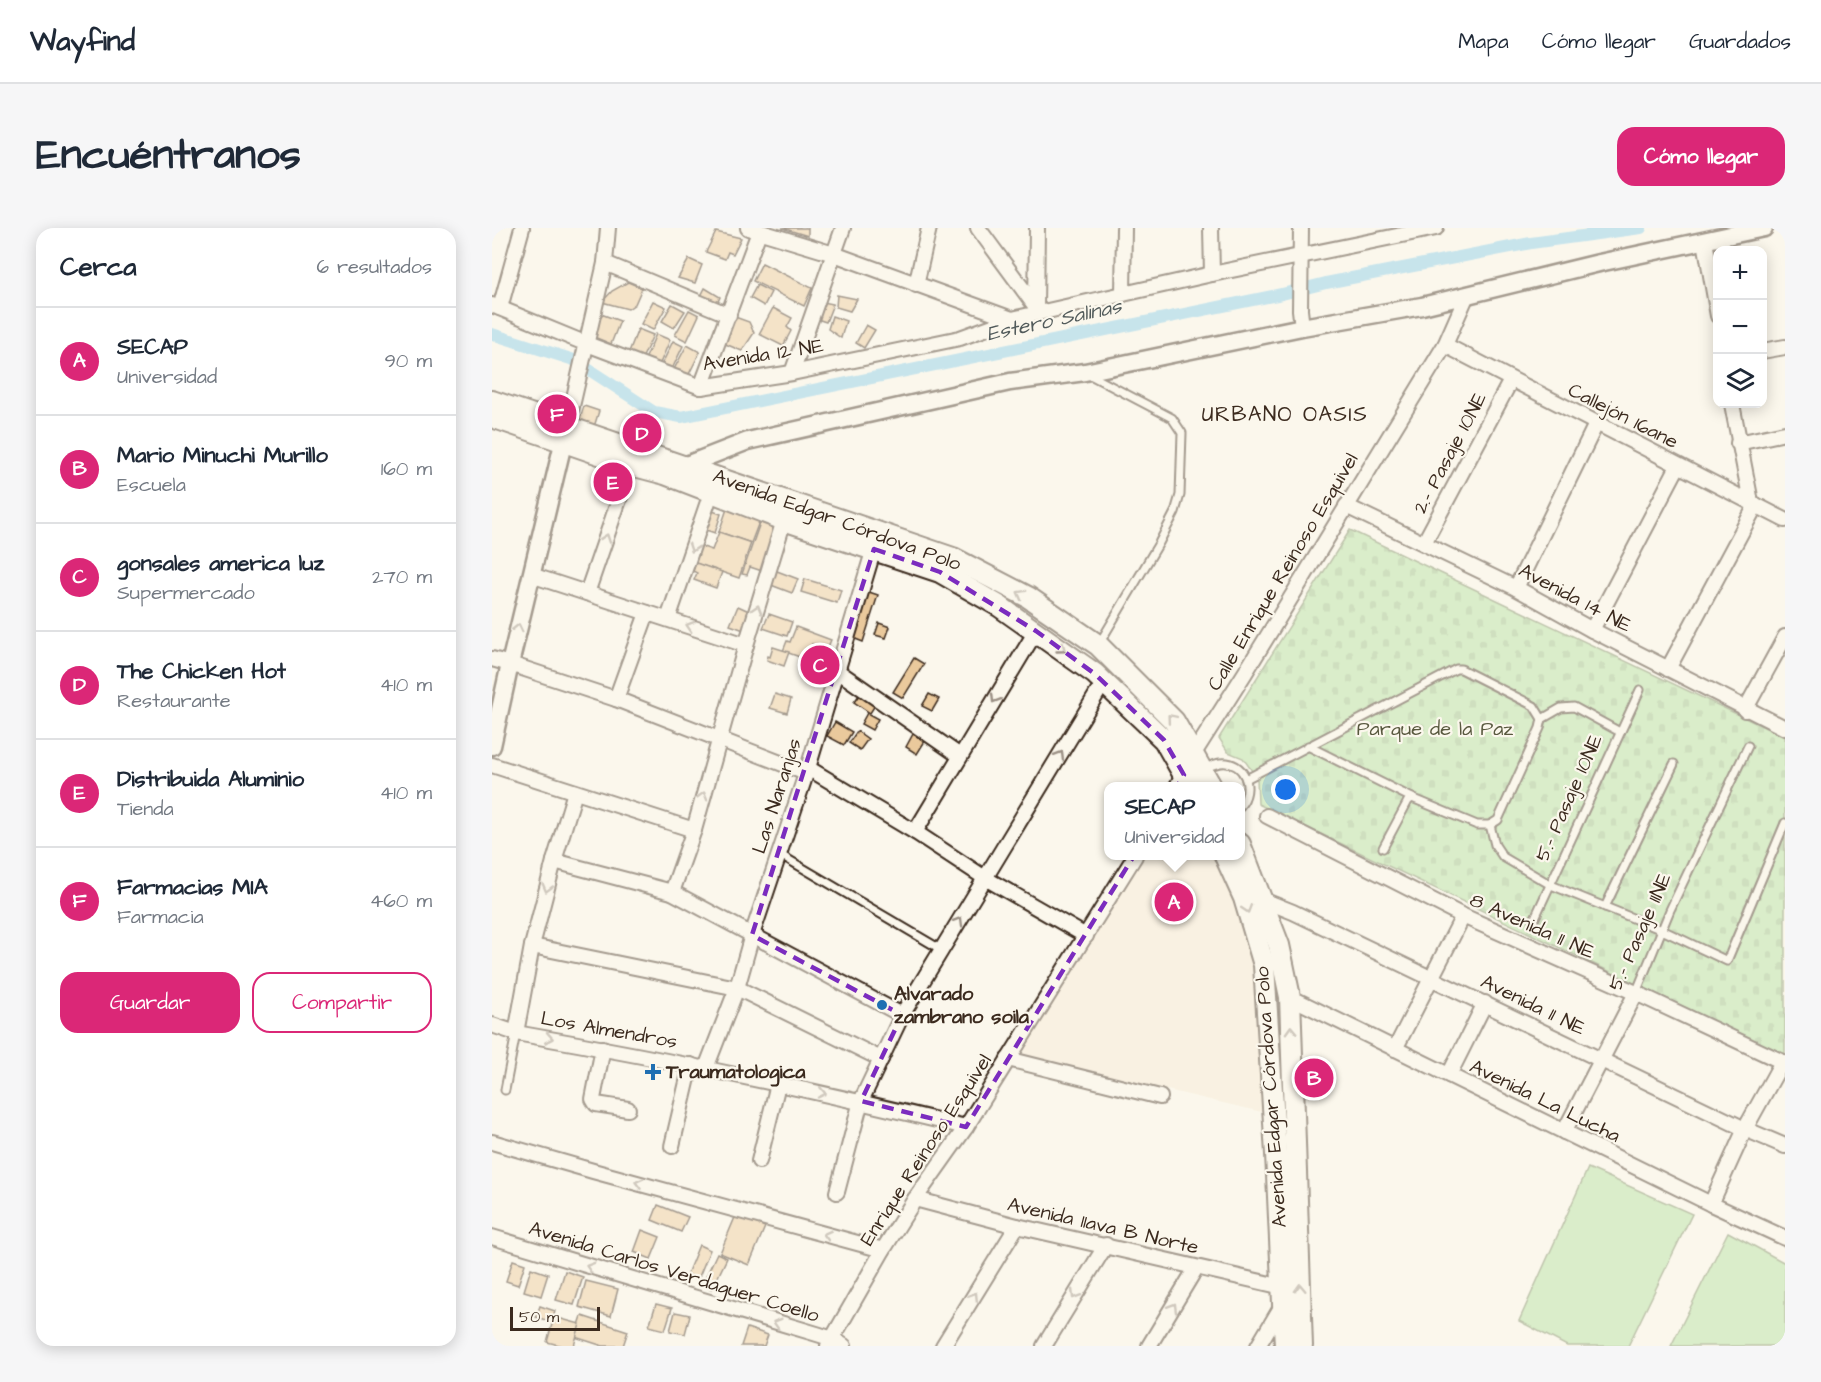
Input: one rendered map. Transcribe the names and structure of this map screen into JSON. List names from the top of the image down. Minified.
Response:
{"streets":{"main road":["Avenida Edgar Córdova Polo"],"street":["Avenida 12 NE","Callejón 16ane","2.- Pasaje 10NE","Calle Enrique Reinoso Esquivel","Avenida 14 NE","Las Naranjas","8 Avenida 11 NE","5.- Pasaje 11NE","Avenida 11 NE","Los Almendros","Avenida La Lucha","Enrique Reinoso Esquivel","Avenida 11ava B Norte","Avenida Carlos Verdaguer Coello"],"lane":["5.- Pasaje 10NE"]},"crossings":[["Callejón 16ane","2.- Pasaje 10NE"],["Callejón 16ane","Calle Enrique Reinoso Esquivel"],["2.- Pasaje 10NE","Avenida 14 NE"],["Avenida Edgar Córdova Polo","Calle Enrique Reinoso Esquivel"],["Avenida Edgar Córdova Polo","Las Naranjas"],["Avenida Edgar Córdova Polo","Avenida 11 NE"],["Avenida Edgar Córdova Polo","Avenida La Lucha"],["Avenida Edgar Córdova Polo","Avenida 11ava B Norte"],["Calle Enrique Reinoso Esquivel","Avenida 14 NE"],["Las Naranjas","Los Almendros"],["8 Avenida 11 NE","5.- Pasaje 11NE"],["5.- Pasaje 11NE","Avenida 11 NE"],["5.- Pasaje 11NE","Avenida La Lucha"],["Los Almendros","Enrique Reinoso Esquivel"],["Enrique Reinoso Esquivel","Avenida 11ava B Norte"],["Enrique Reinoso Esquivel","Avenida Carlos Verdaguer Coello"]],"districts":["URBANO OASIS"],"water":["Estero Salinas"],"parks":["Parque de la Paz"],"places":{"other":["Alvarado zambrano soila"],"health":["Traumatologica"]},"scale_bar":"50 m","page":{"header":"Wayfind","nav":["Mapa","Cómo llegar","Guardados"],"title":"Encuéntranos","buttons":["Cómo llegar",["Guardar","Compartir"]],"heading":["Cerca","6 resultados"],"map_buttons":["+","−"],"list":[{"mark":"A","name":"SECAP","note":"Universidad","value":"90 m"},{"mark":"B","name":"Mario Minuchi Murillo","note":"Escuela","value":"160 m"},{"mark":"C","name":"gonsales america luz","note":"Supermercado","value":"270 m"},{"mark":"D","name":"The Chicken Hot","note":"Restaurante","value":"410 m"},{"mark":"E","name":"Distribuida Aluminio","note":"Tienda","value":"410 m"},{"mark":"F","name":"Farmacias MIA","note":"Farmacia","value":"460 m"}],"pins":["F","D","E","C","A","B"],"popup":["SECAP","Universidad"],"scale":"50 m"}}
